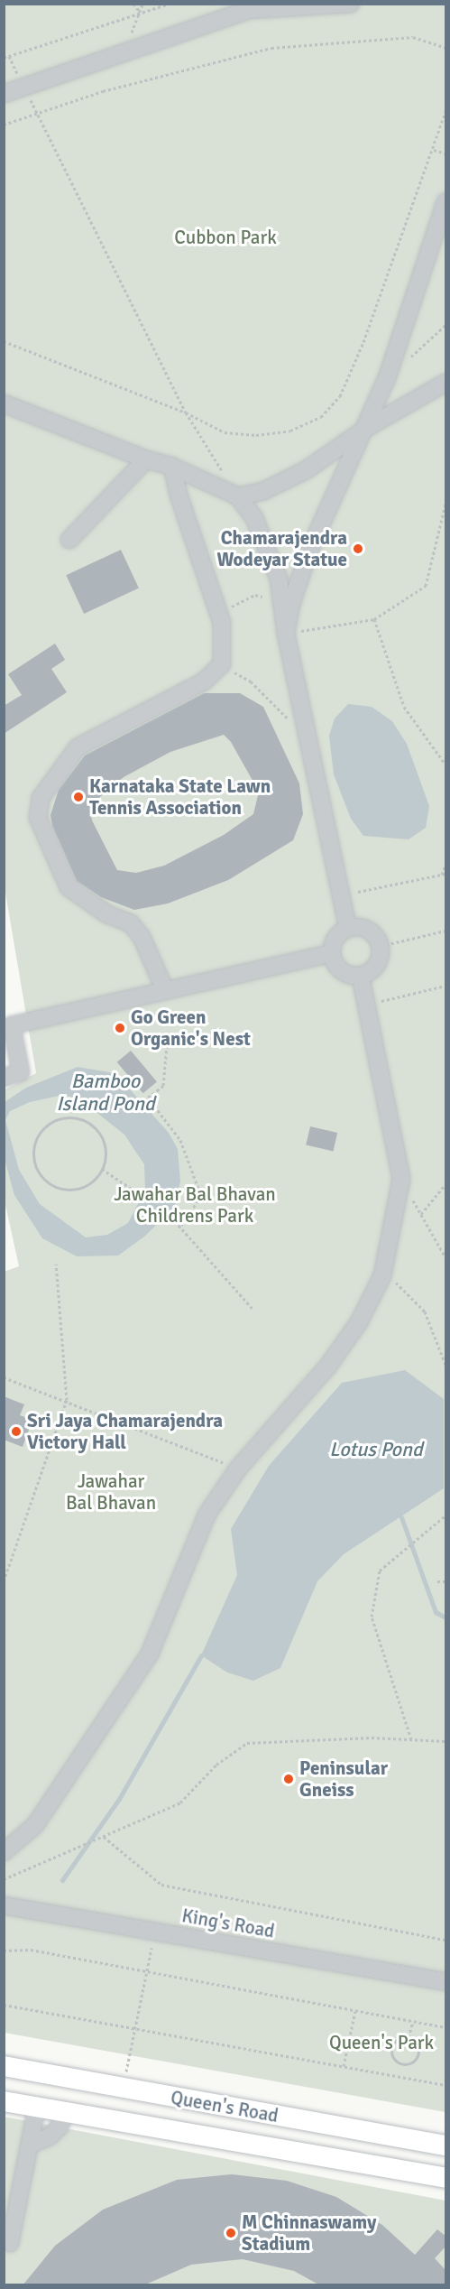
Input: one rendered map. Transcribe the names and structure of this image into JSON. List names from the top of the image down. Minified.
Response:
{"streets":{"main road":["Queen's Road"],"street":["King's Road"]},"water":["Bamboo Island Pond","Lotus Pond"],"parks":["Cubbon Park","Jawahar Bal Bhavan Childrens Park","Jawahar Bal Bhavan","Queen's Park"],"places":["Chamarajendra Wodeyar Statue","Karnataka State Lawn Tennis Association","Go Green Organic's Nest","Sri Jaya Chamarajendra Victory Hall","Peninsular Gneiss","M Chinnaswamy Stadium"]}
